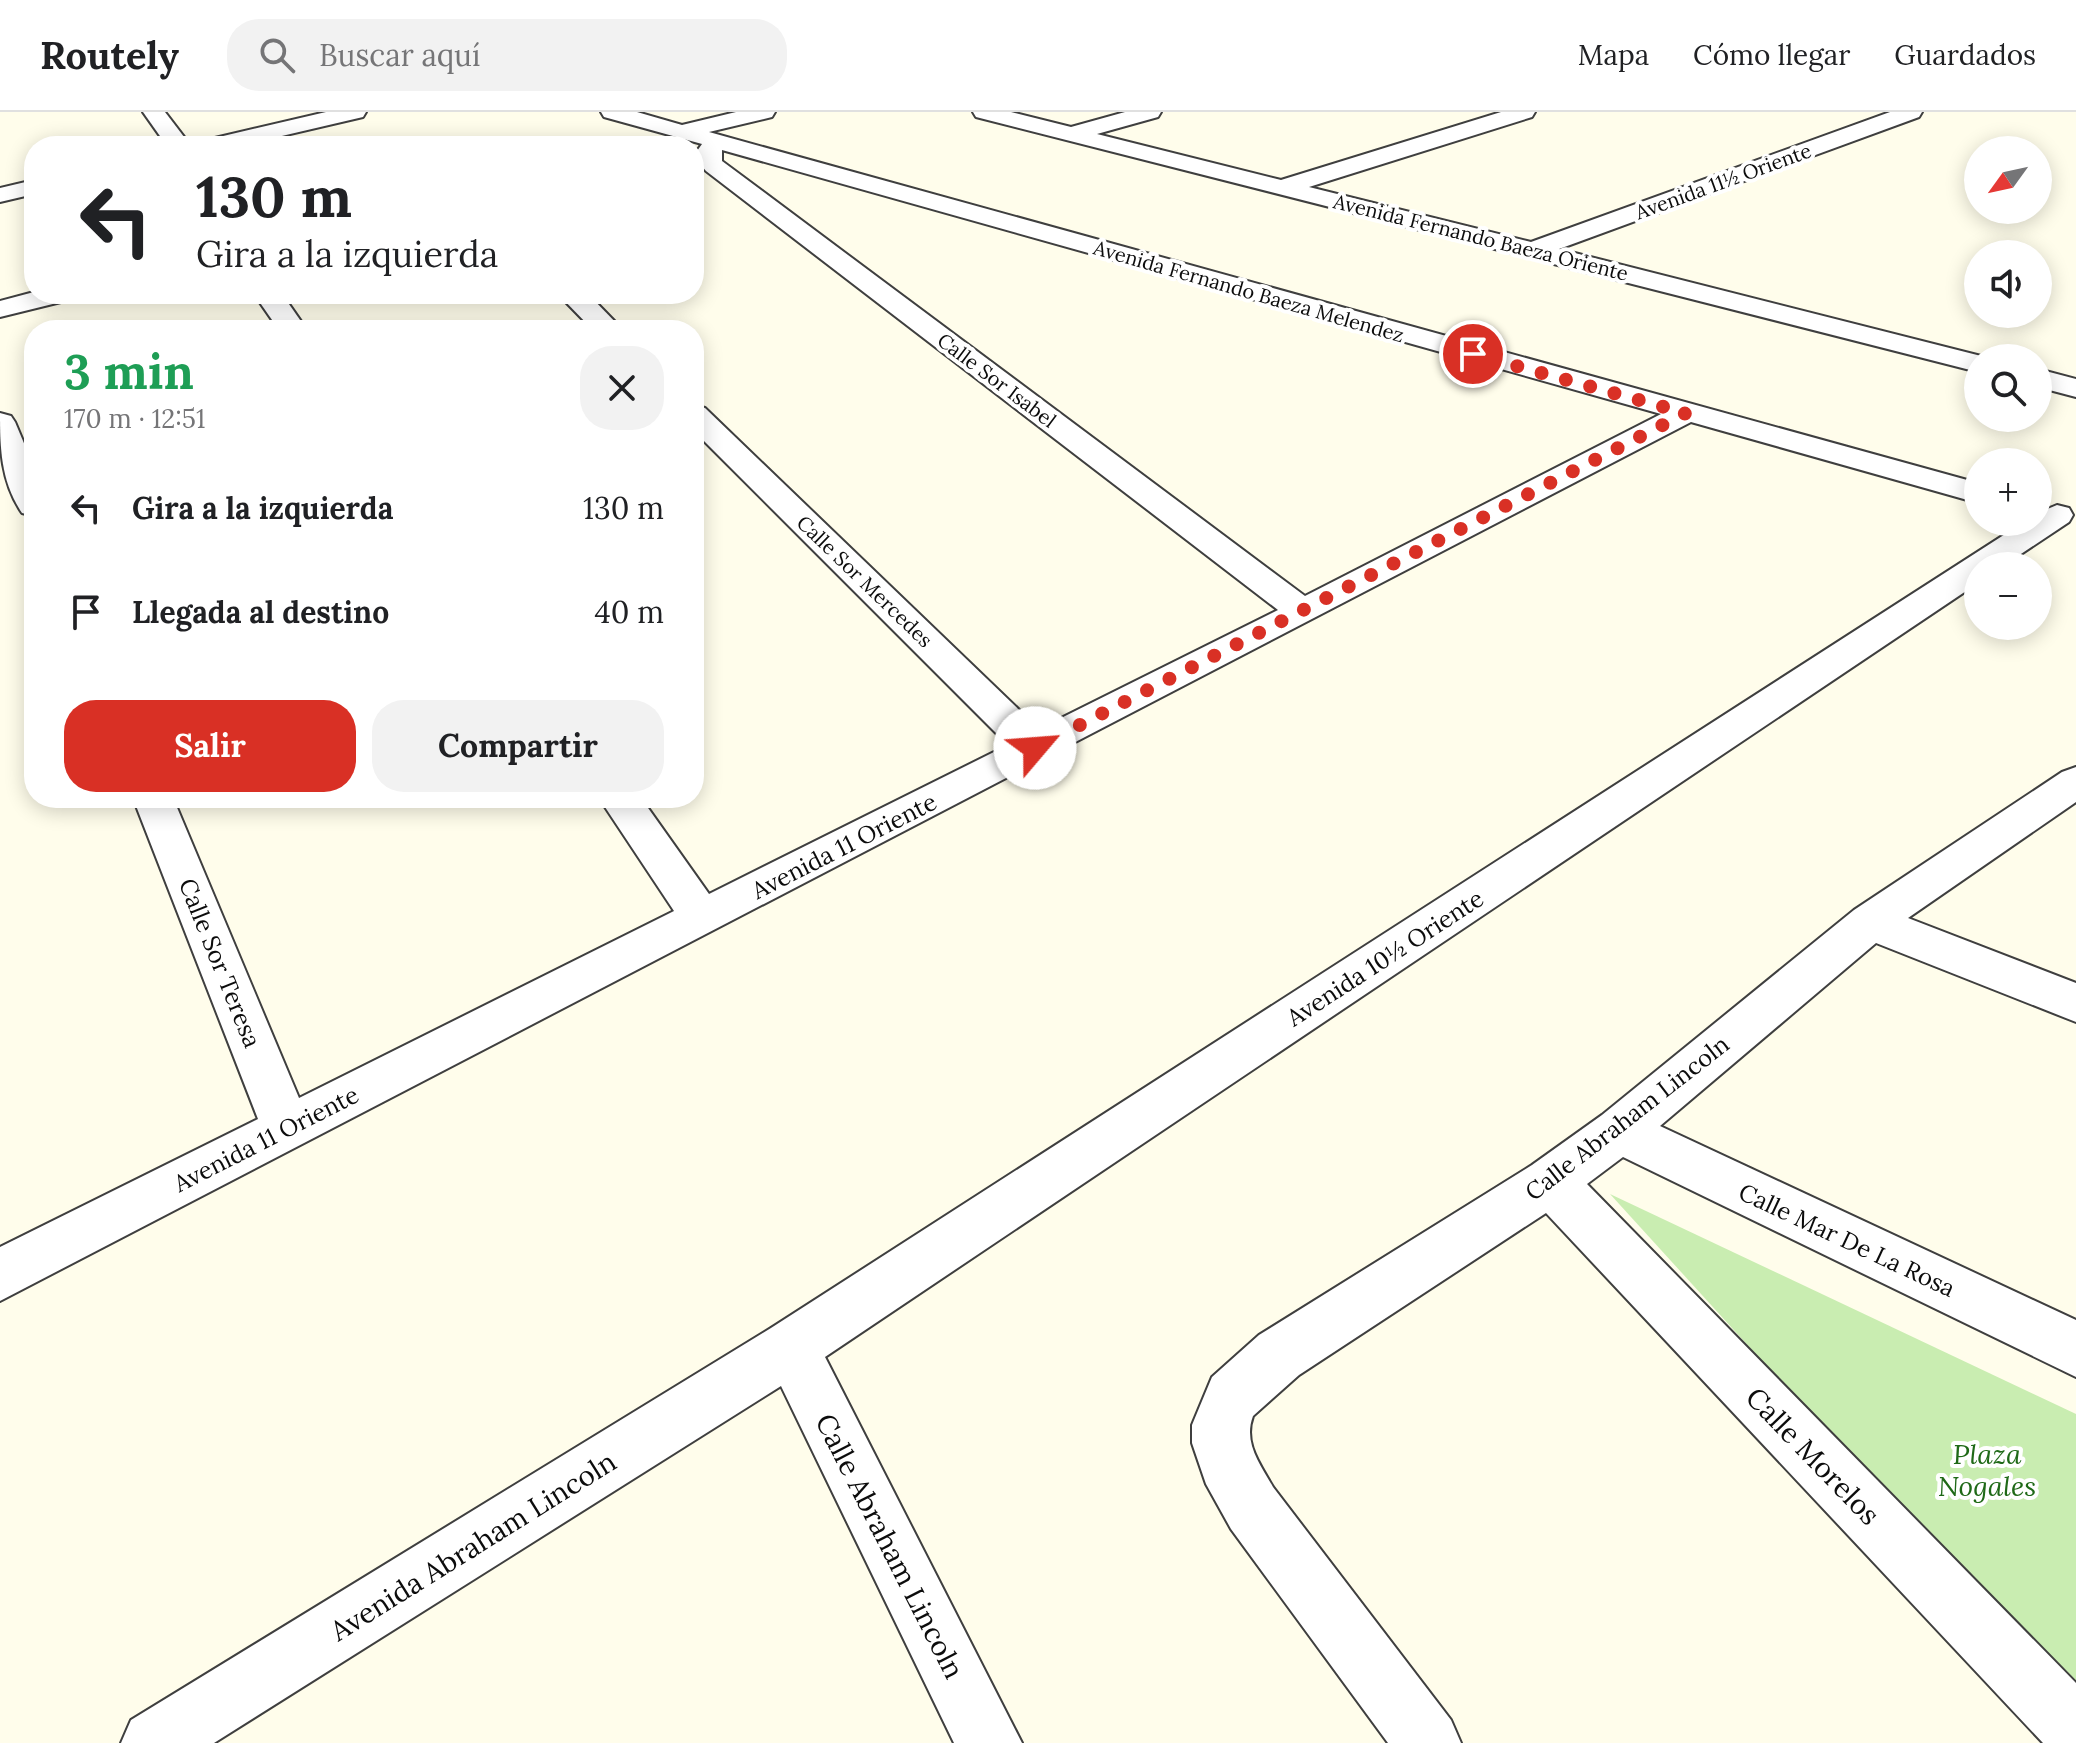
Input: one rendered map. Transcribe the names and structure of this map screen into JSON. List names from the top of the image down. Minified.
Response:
{"streets":{"street":["Avenida 11½ Oriente","Avenida Fernando Baeza Oriente","Avenida Fernando Baeza Melendez","Calle Sor Isabel","Calle Sor Mercedes","Avenida 11 Oriente","Avenida 10½ Oriente","Calle Sor Teresa","Calle Abraham Lincoln","Calle Mar De La Rosa","Calle Morelos","Avenida Abraham Lincoln"]},"crossings":[["Avenida 11½ Oriente","Avenida Fernando Baeza Oriente"],["Avenida Fernando Baeza Melendez","Calle Sor Isabel"],["Avenida Fernando Baeza Melendez","Avenida 11 Oriente"],["Calle Sor Isabel","Avenida 11 Oriente"],["Calle Sor Mercedes","Avenida 11 Oriente"],["Avenida 11 Oriente","Calle Sor Teresa"],["Avenida 10½ Oriente","Calle Abraham Lincoln"],["Avenida 10½ Oriente","Avenida Abraham Lincoln"],["Calle Abraham Lincoln","Calle Mar De La Rosa"],["Calle Abraham Lincoln","Calle Morelos"],["Calle Abraham Lincoln","Avenida Abraham Lincoln"]],"parks":["Plaza Nogales"],"north":"bottom left","page":{"header":"Routely","search":"Buscar aquí","nav":["Mapa","Cómo llegar","Guardados"],"map_buttons":["+","−"],"turn":["130 m","Gira a la izquierda"],"heading":["3 min","170 m · 12:51"],"list":[{"name":"Gira a la izquierda","value":"130 m"},{"name":"Llegada al destino","value":"40 m"}],"buttons":["Salir","Compartir"]}}
